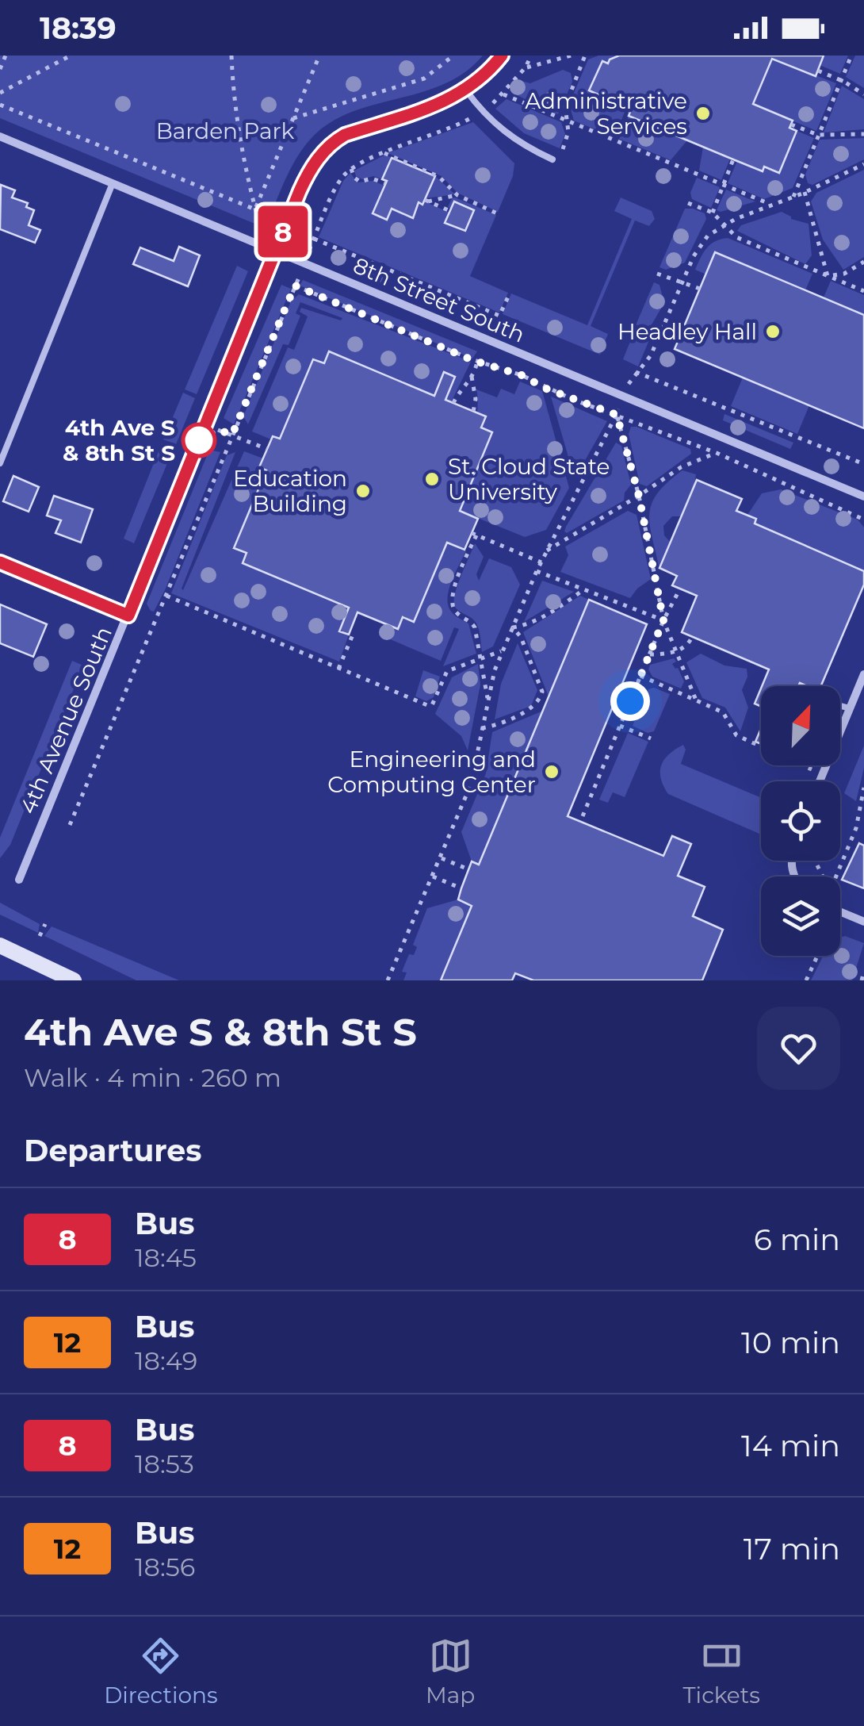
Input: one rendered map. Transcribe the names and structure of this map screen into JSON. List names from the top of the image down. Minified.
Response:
{"streets":{"street":["8th Street South","4th Avenue South"]},"crossings":[["8th Street South","4th Avenue South"]],"parks":["Barden Park"],"places":["Administrative Services","Headley Hall","4th Ave S & 8th St S","St. Cloud State University","Education Building","Engineering and Computing Center"],"lines":["bus line 8"],"north":"top right","page":{"status":"18:39","on_map":"8","heading":[["4th Ave S & 8th St S","Walk · 4 min · 260 m"],"Departures"],"list":[{"mark":"8","name":"Bus","note":"18:45","value":"6 min"},{"mark":"12","name":"Bus","note":"18:49","value":"10 min"},{"mark":"8","name":"Bus","note":"18:53","value":"14 min"},{"mark":"12","name":"Bus","note":"18:56","value":"17 min"}],"tabs":["Directions","Map","Tickets"]}}
